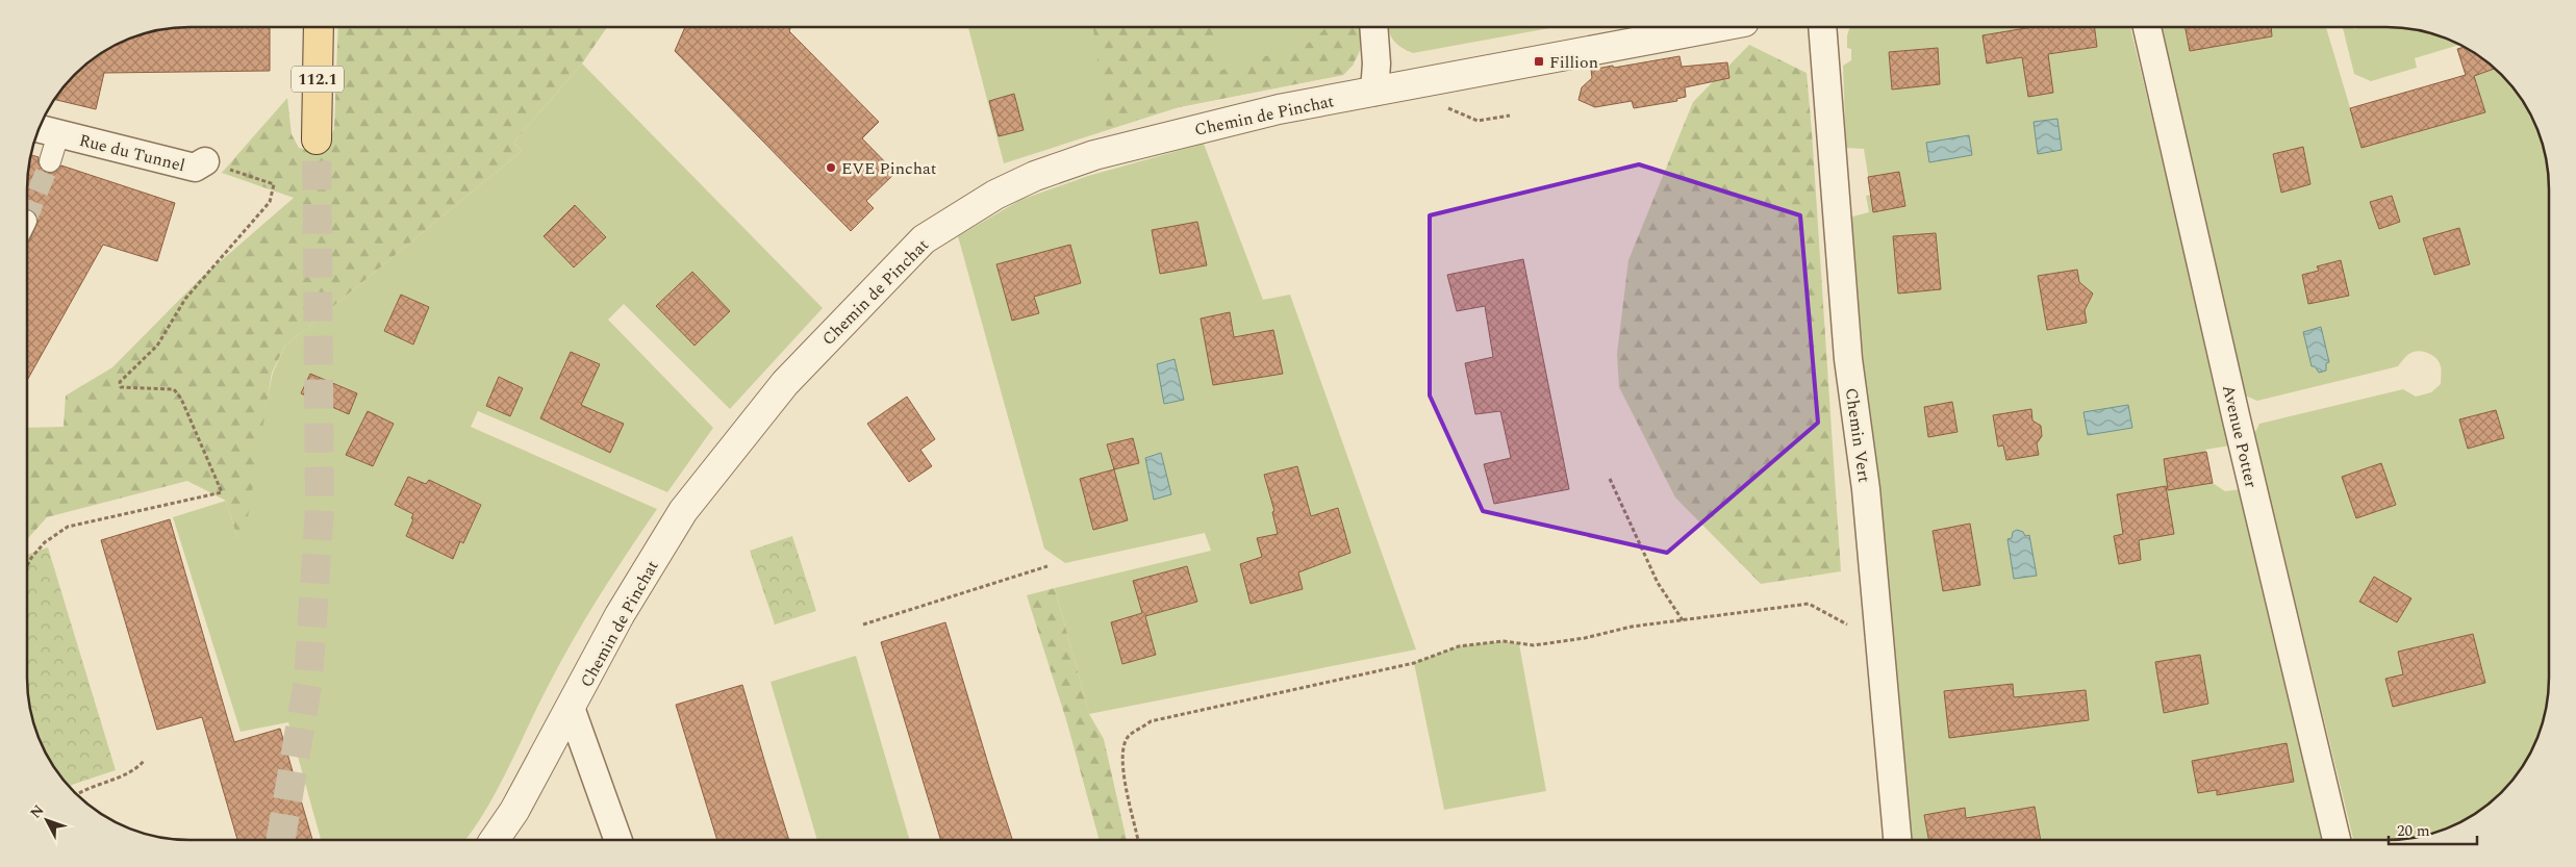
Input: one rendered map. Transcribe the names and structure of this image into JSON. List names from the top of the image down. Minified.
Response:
{"streets":{"main road":["112.1"],"street":["Chemin de Pinchat","Rue du Tunnel","Chemin Vert","Avenue Potter"]},"places":{"transit":["Fillion"],"other":["EVE Pinchat"]},"scale_bar":"20 m","north":"top left"}
